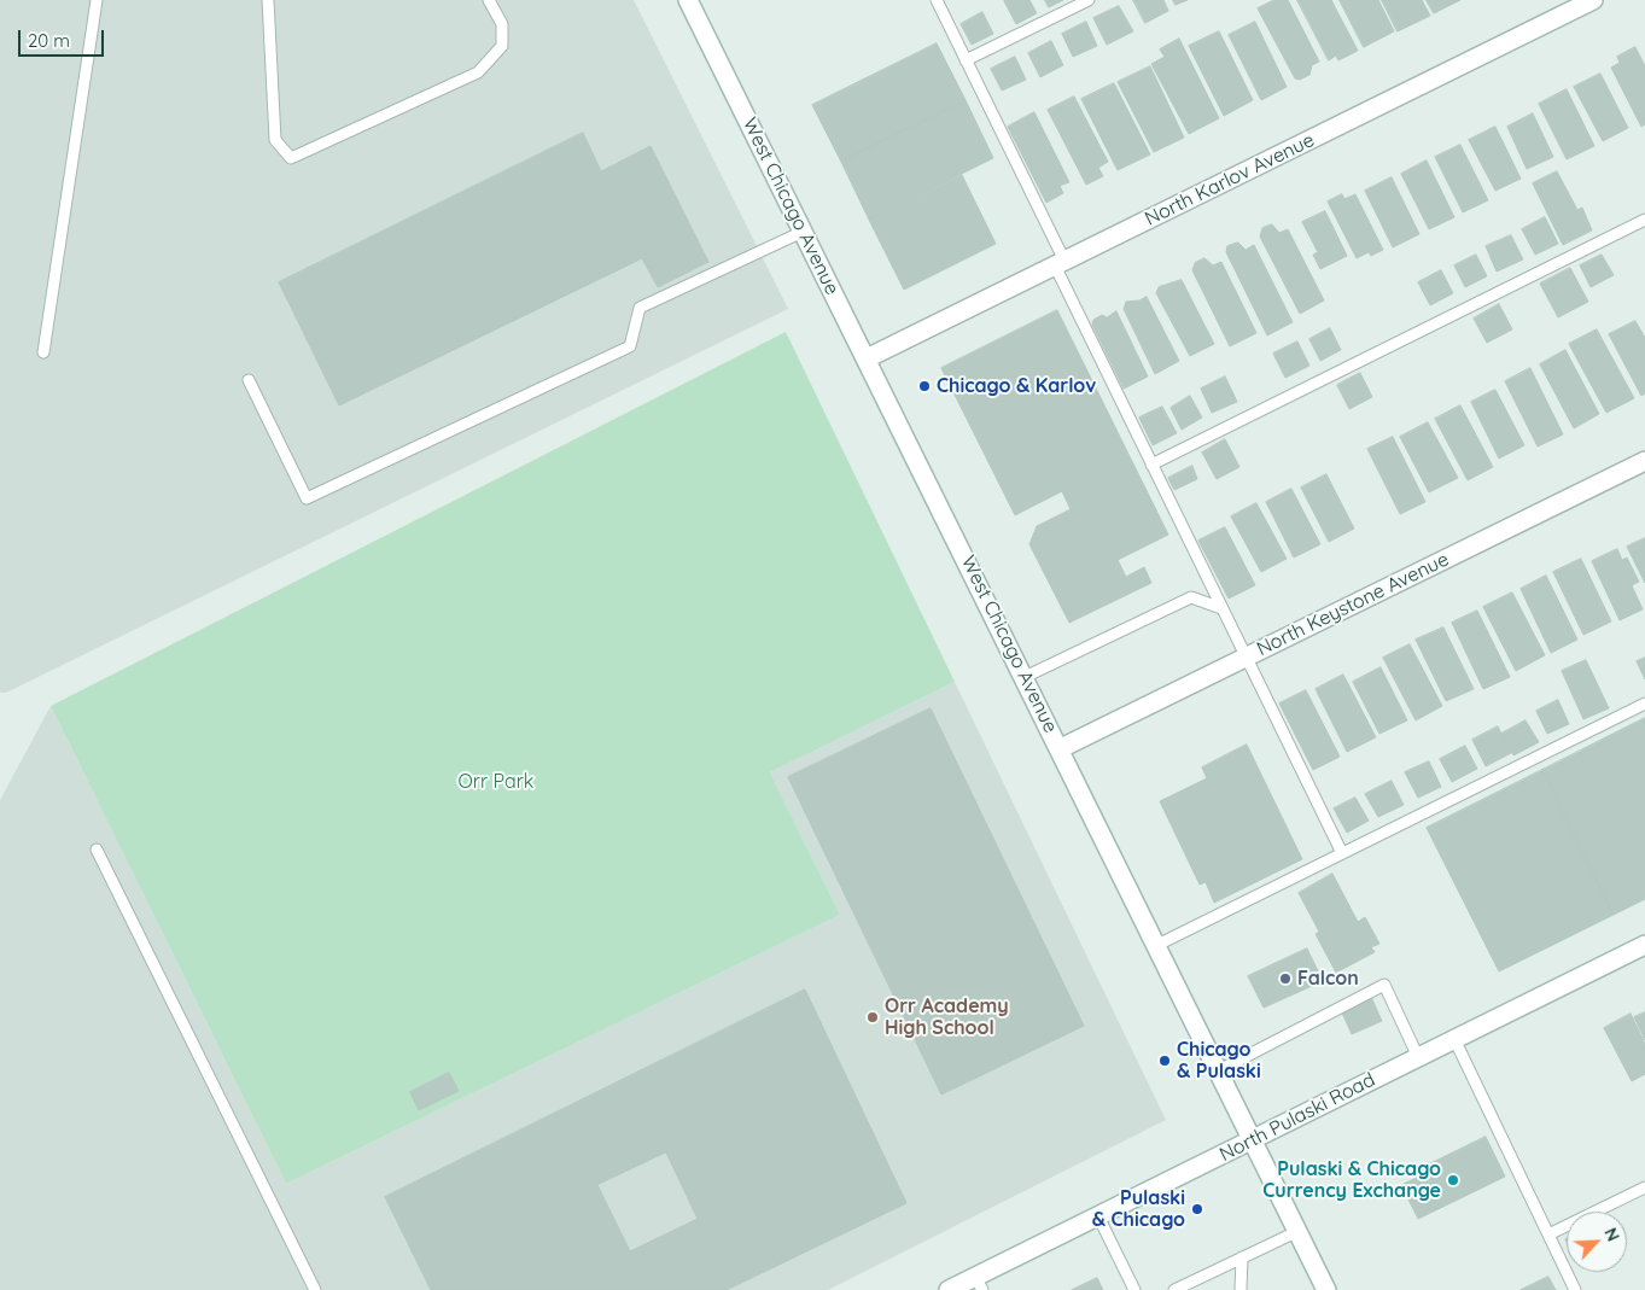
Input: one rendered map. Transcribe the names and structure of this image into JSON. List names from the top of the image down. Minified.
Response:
{"streets":{"main road":["North Karlov Avenue","West Chicago Avenue","North Keystone Avenue","North Pulaski Road"]},"crossings":[["North Karlov Avenue","West Chicago Avenue"],["West Chicago Avenue","North Keystone Avenue"],["West Chicago Avenue","North Pulaski Road"]],"parks":["Orr Park"],"places":["Chicago & Karlov","Falcon","Orr Academy High School","Chicago & Pulaski","Pulaski & Chicago Currency Exchange","Pulaski & Chicago"],"scale_bar":"20 m","north":"top right"}
